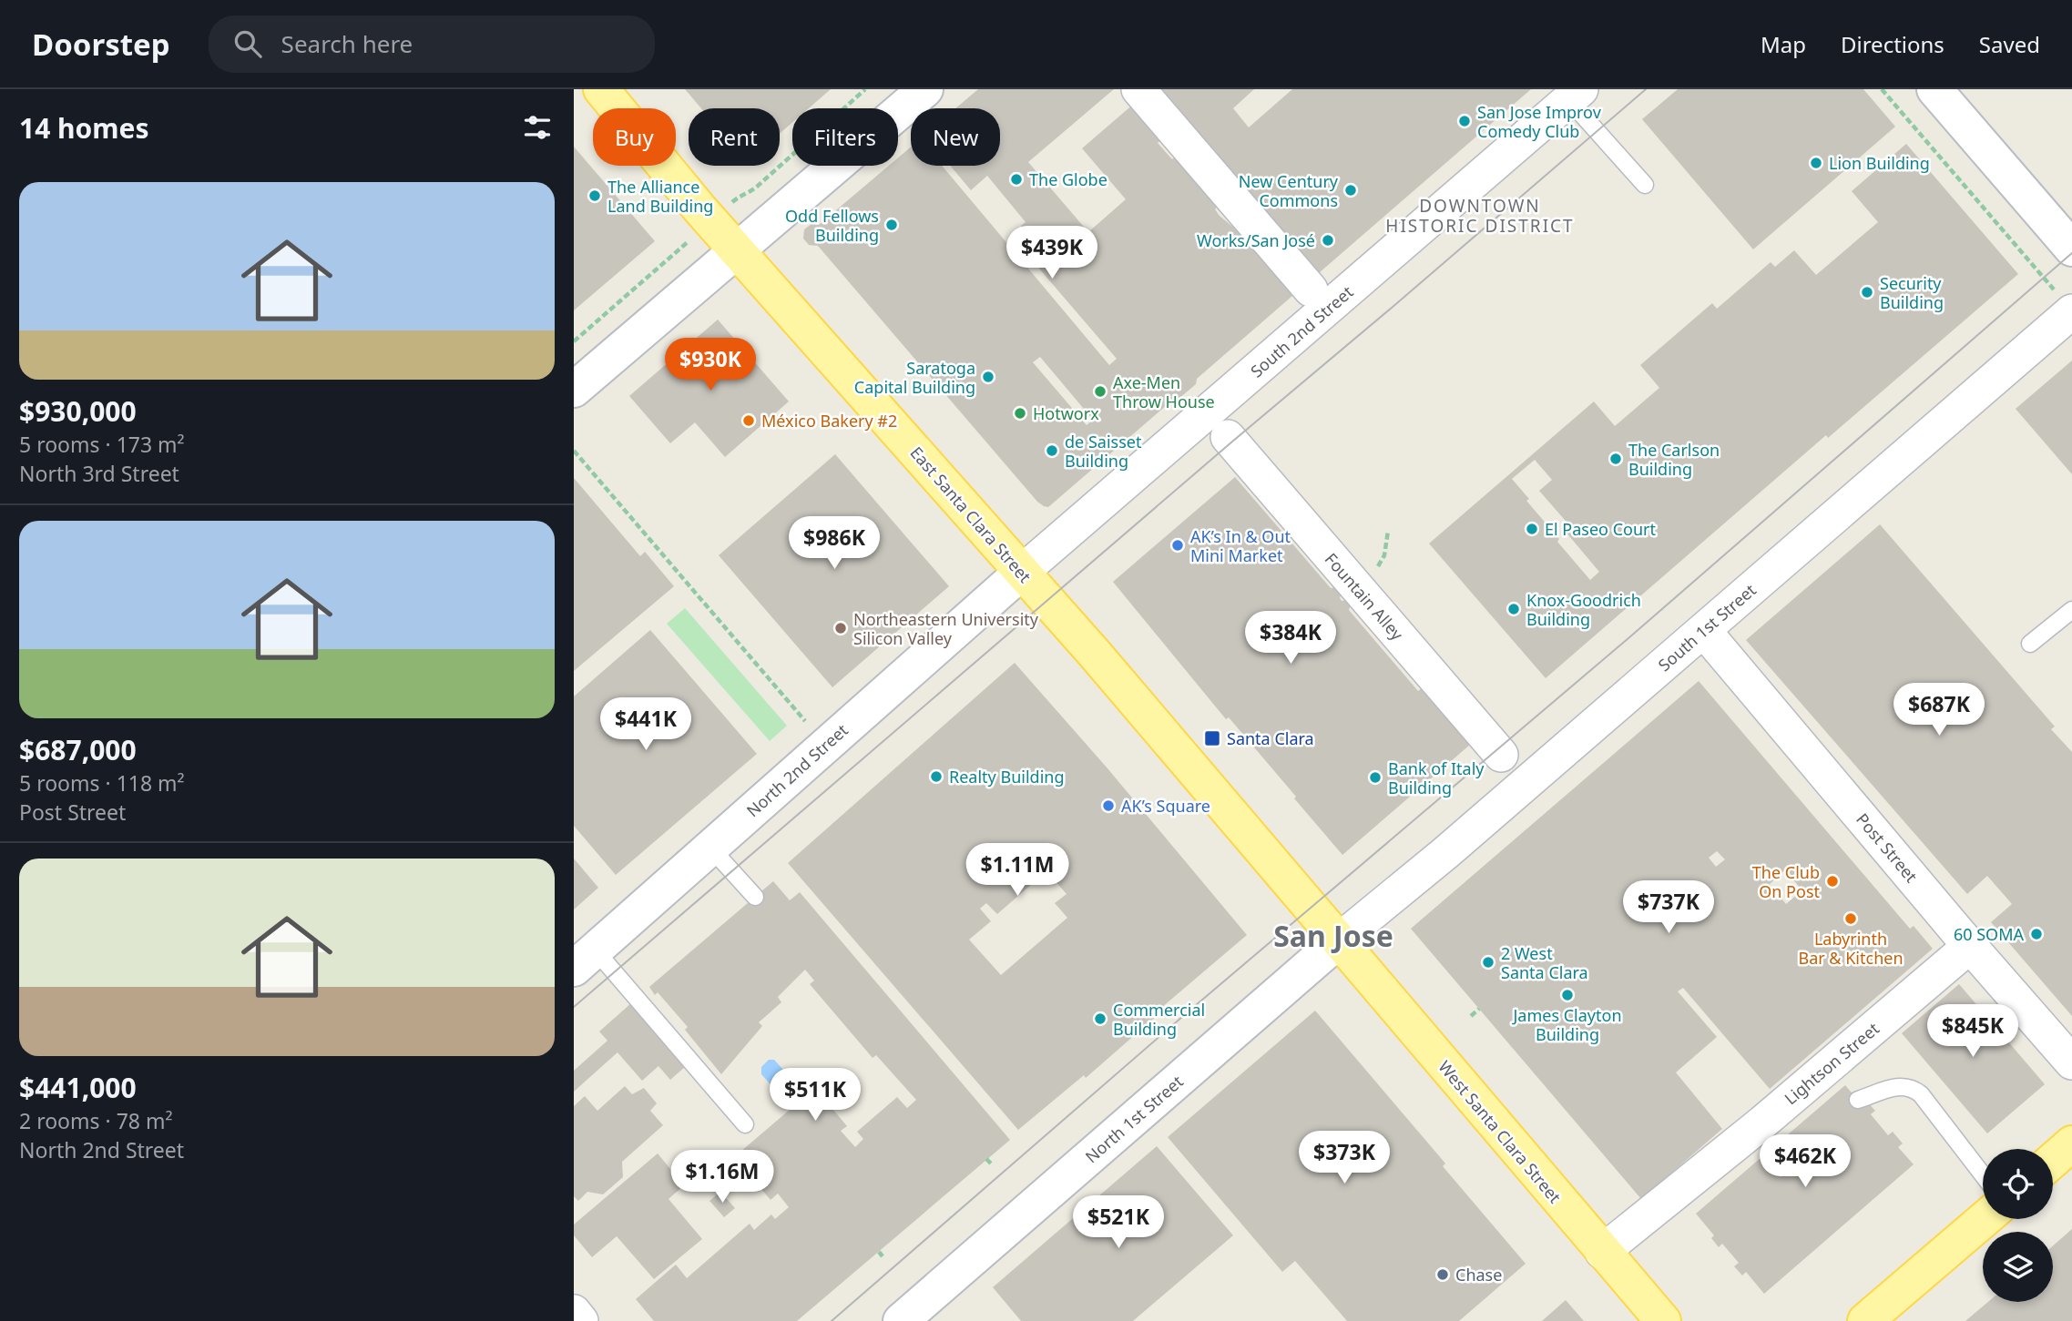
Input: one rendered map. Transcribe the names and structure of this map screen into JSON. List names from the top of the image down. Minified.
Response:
{"streets":{"main road":["East Santa Clara Street","West Santa Clara Street"],"street":["South 2nd Street","Fountain Alley","South 1st Street","North 2nd Street","Post Street","Lightson Street","North 1st Street"]},"crossings":[["South 2nd Street","East Santa Clara Street"],["South 2nd Street","North 2nd Street"],["East Santa Clara Street","South 1st Street"],["East Santa Clara Street","North 2nd Street"],["East Santa Clara Street","North 1st Street"],["East Santa Clara Street","West Santa Clara Street"],["South 1st Street","Post Street"],["South 1st Street","North 1st Street"],["South 1st Street","West Santa Clara Street"],["Post Street","Lightson Street"],["Lightson Street","West Santa Clara Street"],["North 1st Street","West Santa Clara Street"]],"districts":["DOWNTOWN HISTORIC DISTRICT","San Jose"],"places":{"other":["San Jose Improv Comedy Club","Lion Building","The Globe","New Century Commons","The Alliance Land Building","Odd Fellows Building","Works/San José","Security Building","Saratoga Capital Building","Axe-Men Throw House","Hotworx","México Bakery #2","de Saisset Building","The Carlson Building","El Paseo Court","AK’s In & Out Mini Market","Knox-Goodrich Building","Northeastern University Silicon Valley","Realty Building","Bank of Italy Building","AK’s Square","The Club On Post","Labyrinth Bar & Kitchen","60 SOMA","2 West Santa Clara","James Clayton Building","Commercial Building","Chase"],"transit":["Santa Clara"]},"page":{"header":"Doorstep","search":"Search here","nav":["Map","Directions","Saved"],"heading":"14 homes","chip":["Buy","Rent","Filters","New"],"list":[{"name":"$930,000","note":"5 rooms · 173 m² · North 3rd Street"},{"name":"$687,000","note":"5 rooms · 118 m² · Post Street"},{"name":"$441,000","note":"2 rooms · 78 m² · North 2nd Street"}],"price":["$439K","$930K","$986K","$384K","$687K","$441K","$1.11M","$737K","$845K","$511K","$373K","$462K","$1.16M","$521K"]}}
